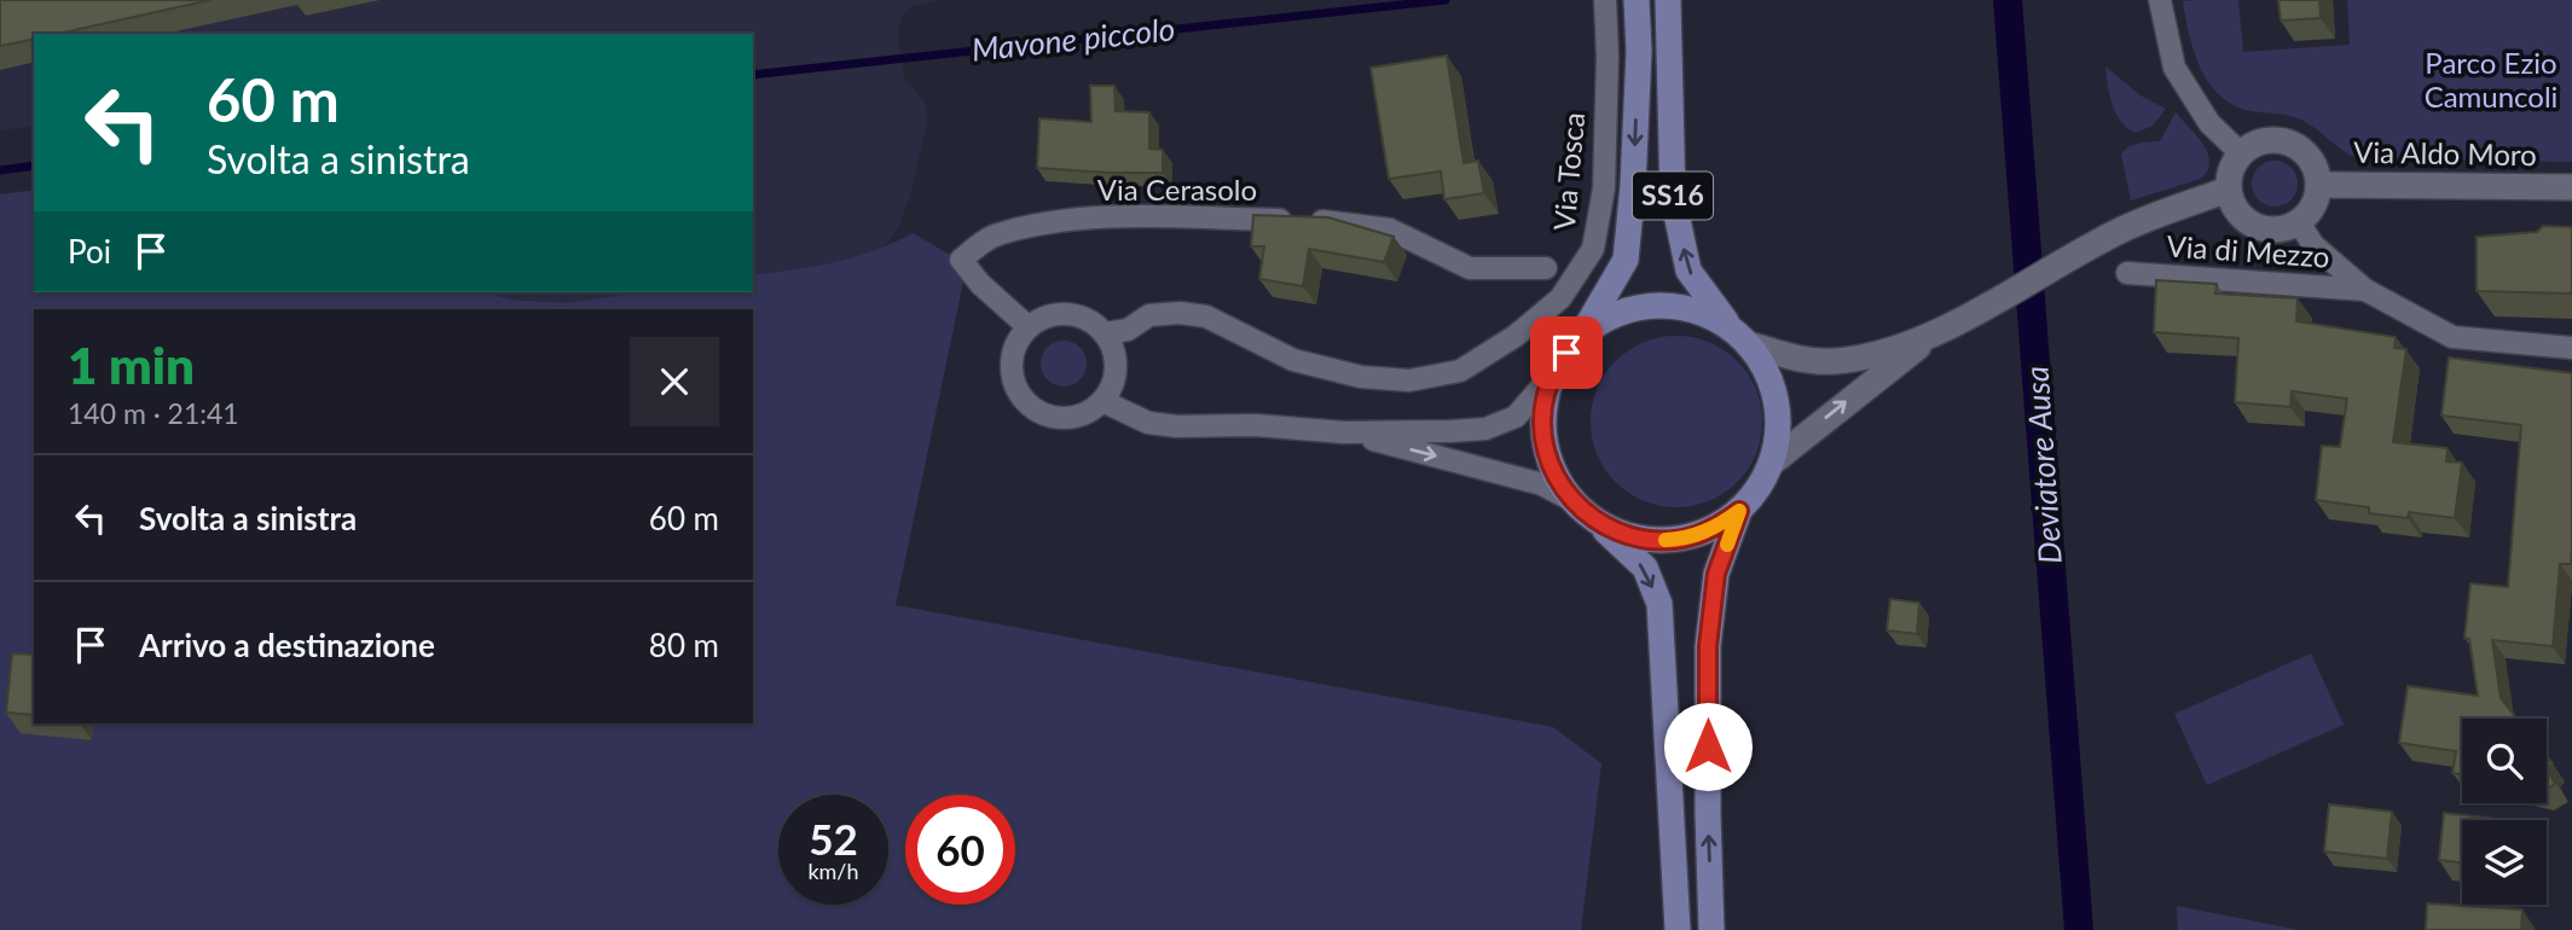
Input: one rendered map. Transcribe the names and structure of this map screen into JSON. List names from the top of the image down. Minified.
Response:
{"streets":{"main road":["SS16"],"street":["Via Aldo Moro","Via Tosca","Via Cerasolo","Via di Mezzo"]},"crossings":[["Via Aldo Moro","Via di Mezzo"],["Via Tosca","Via Cerasolo"]],"water":["Mavone piccolo","Deviatore Ausa"],"parks":["Parco Ezio Camuncoli"],"page":{"turn":["60 m","Svolta a sinistra"],"then":"Poi","heading":["1 min","140 m · 21:41"],"list":[{"name":"Svolta a sinistra","value":"60 m"},{"name":"Arrivo a destinazione","value":"80 m"}],"speed":"52 km/h","limit":"60"}}
